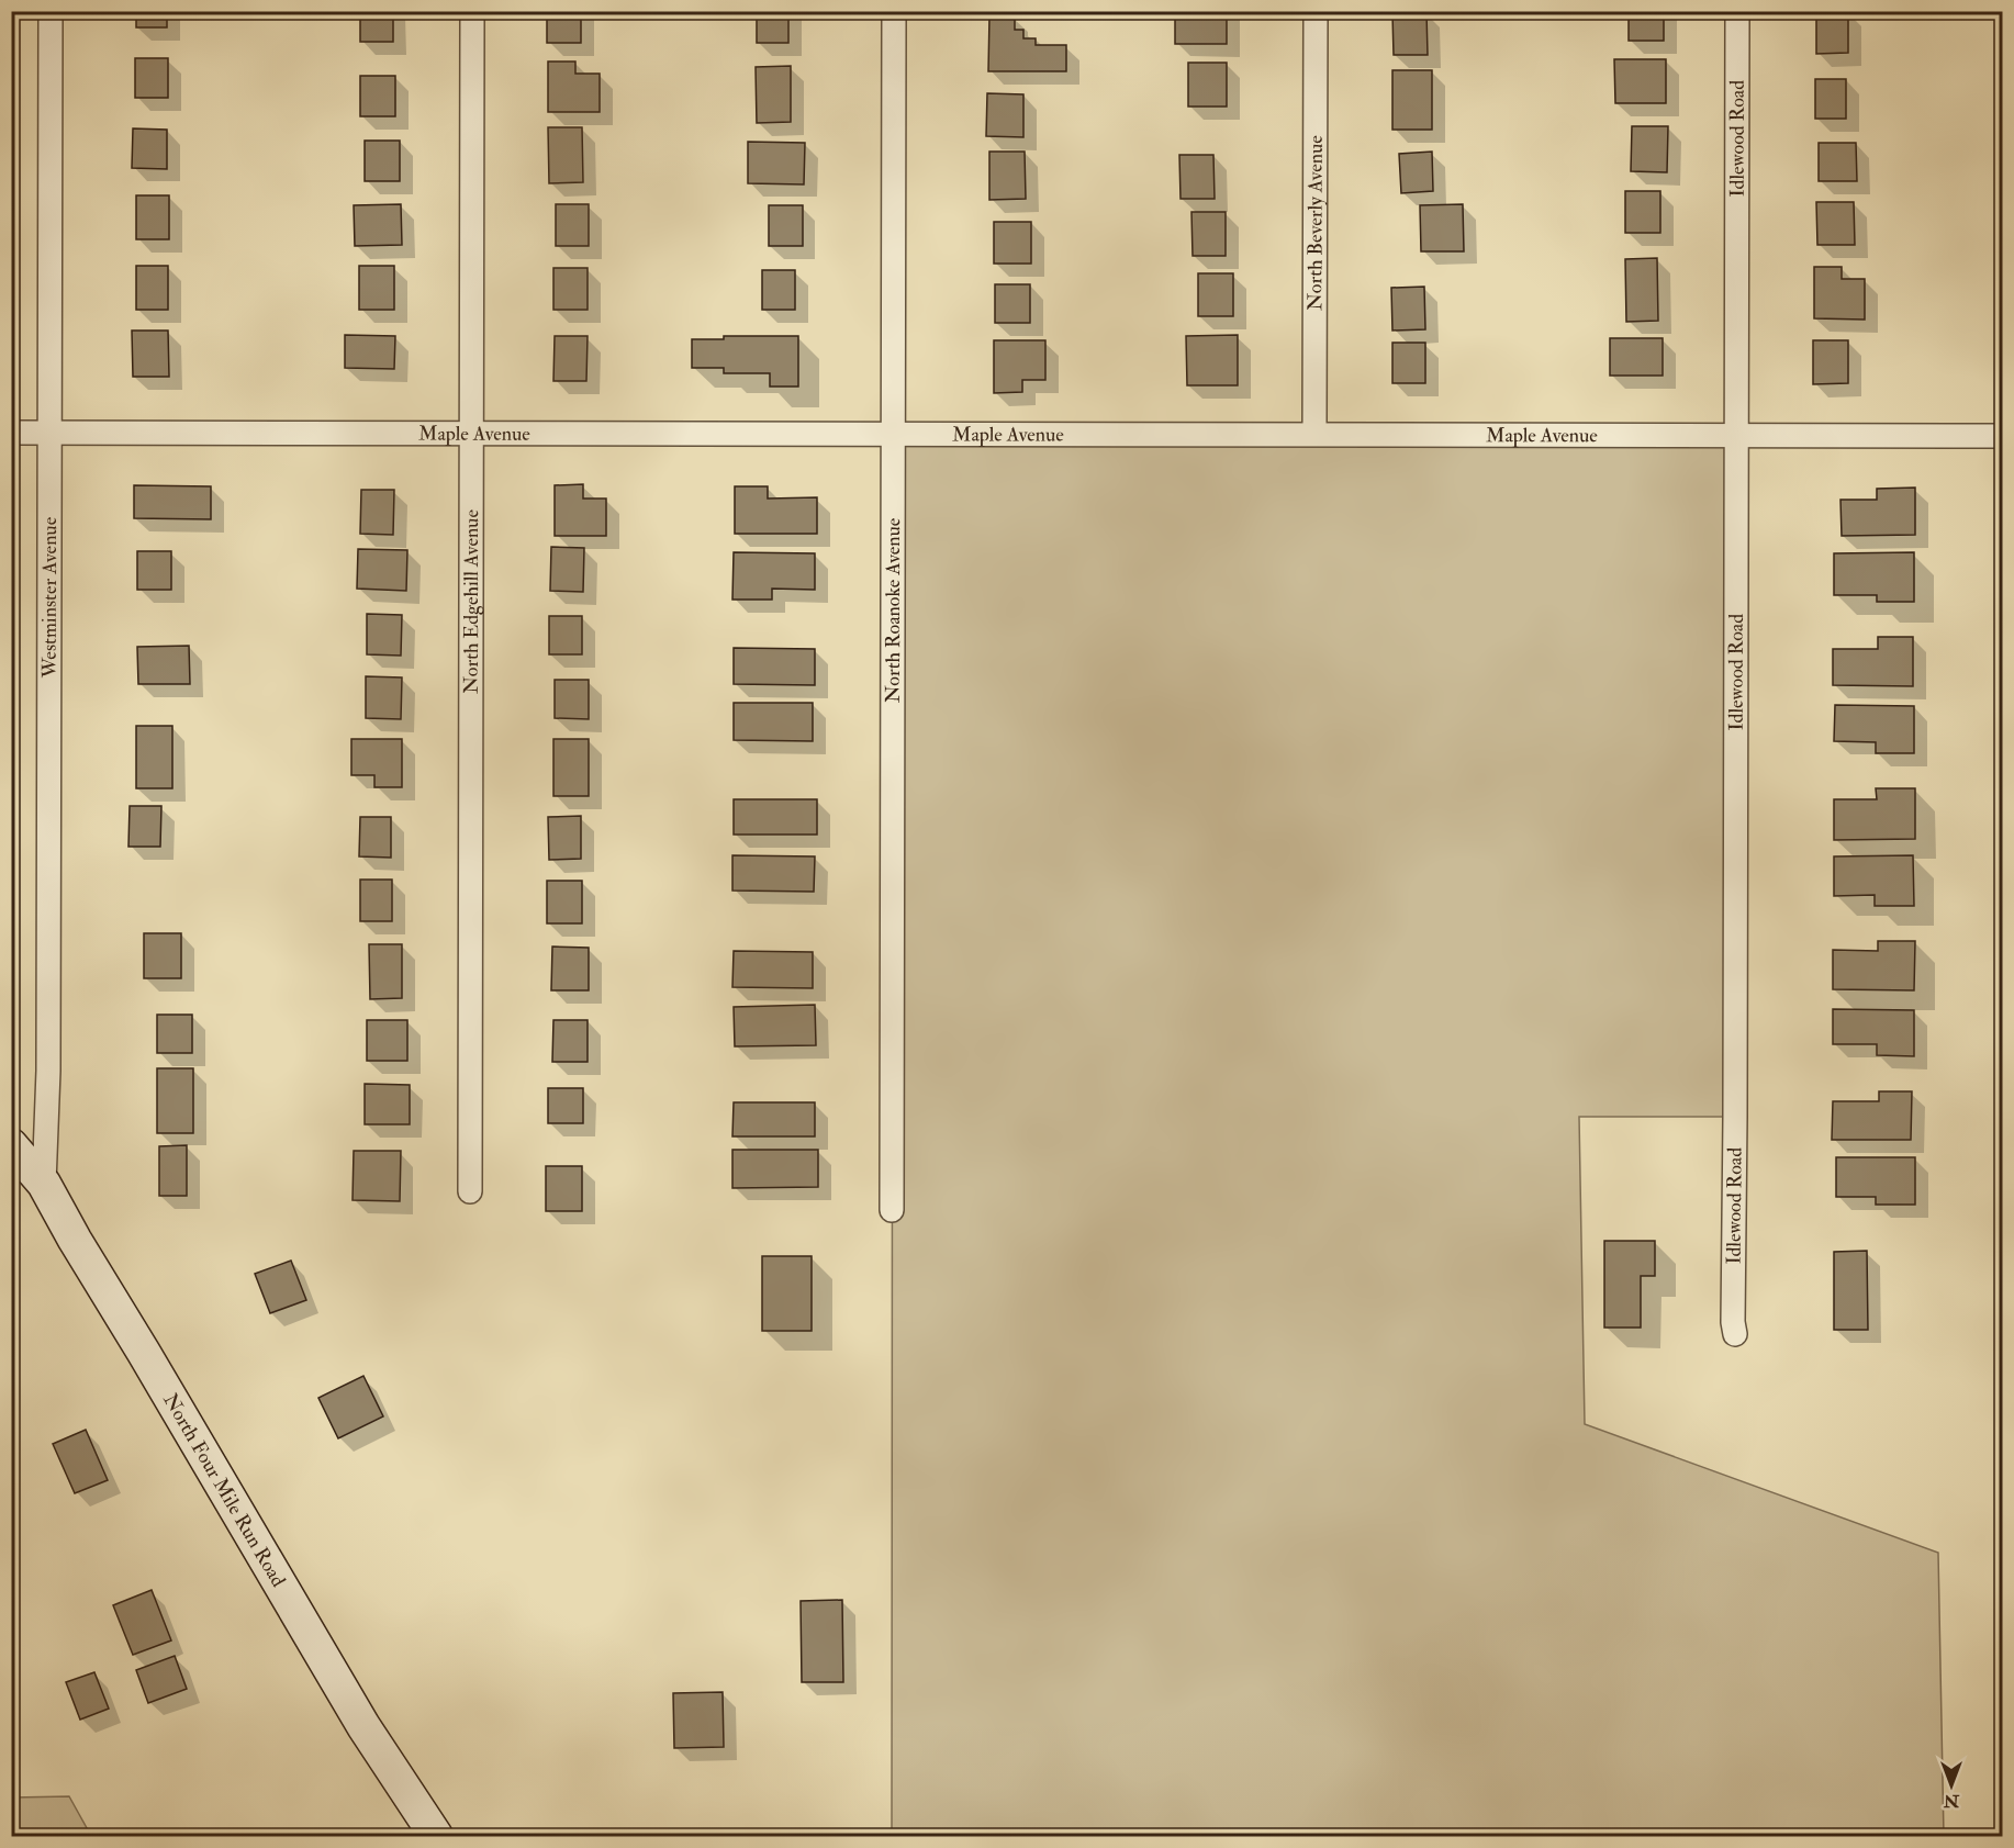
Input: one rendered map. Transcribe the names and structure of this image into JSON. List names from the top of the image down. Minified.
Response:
{"streets":{"street":["Idlewood Road","North Beverly Avenue","Maple Avenue","Westminster Avenue","North Edgehill Avenue","North Roanoke Avenue","North Four Mile Run Road"]},"crossings":[["Idlewood Road","Maple Avenue"],["North Beverly Avenue","Maple Avenue"],["Maple Avenue","Westminster Avenue"],["Maple Avenue","North Edgehill Avenue"],["Maple Avenue","North Roanoke Avenue"],["Westminster Avenue","North Four Mile Run Road"]],"north":"bottom"}
